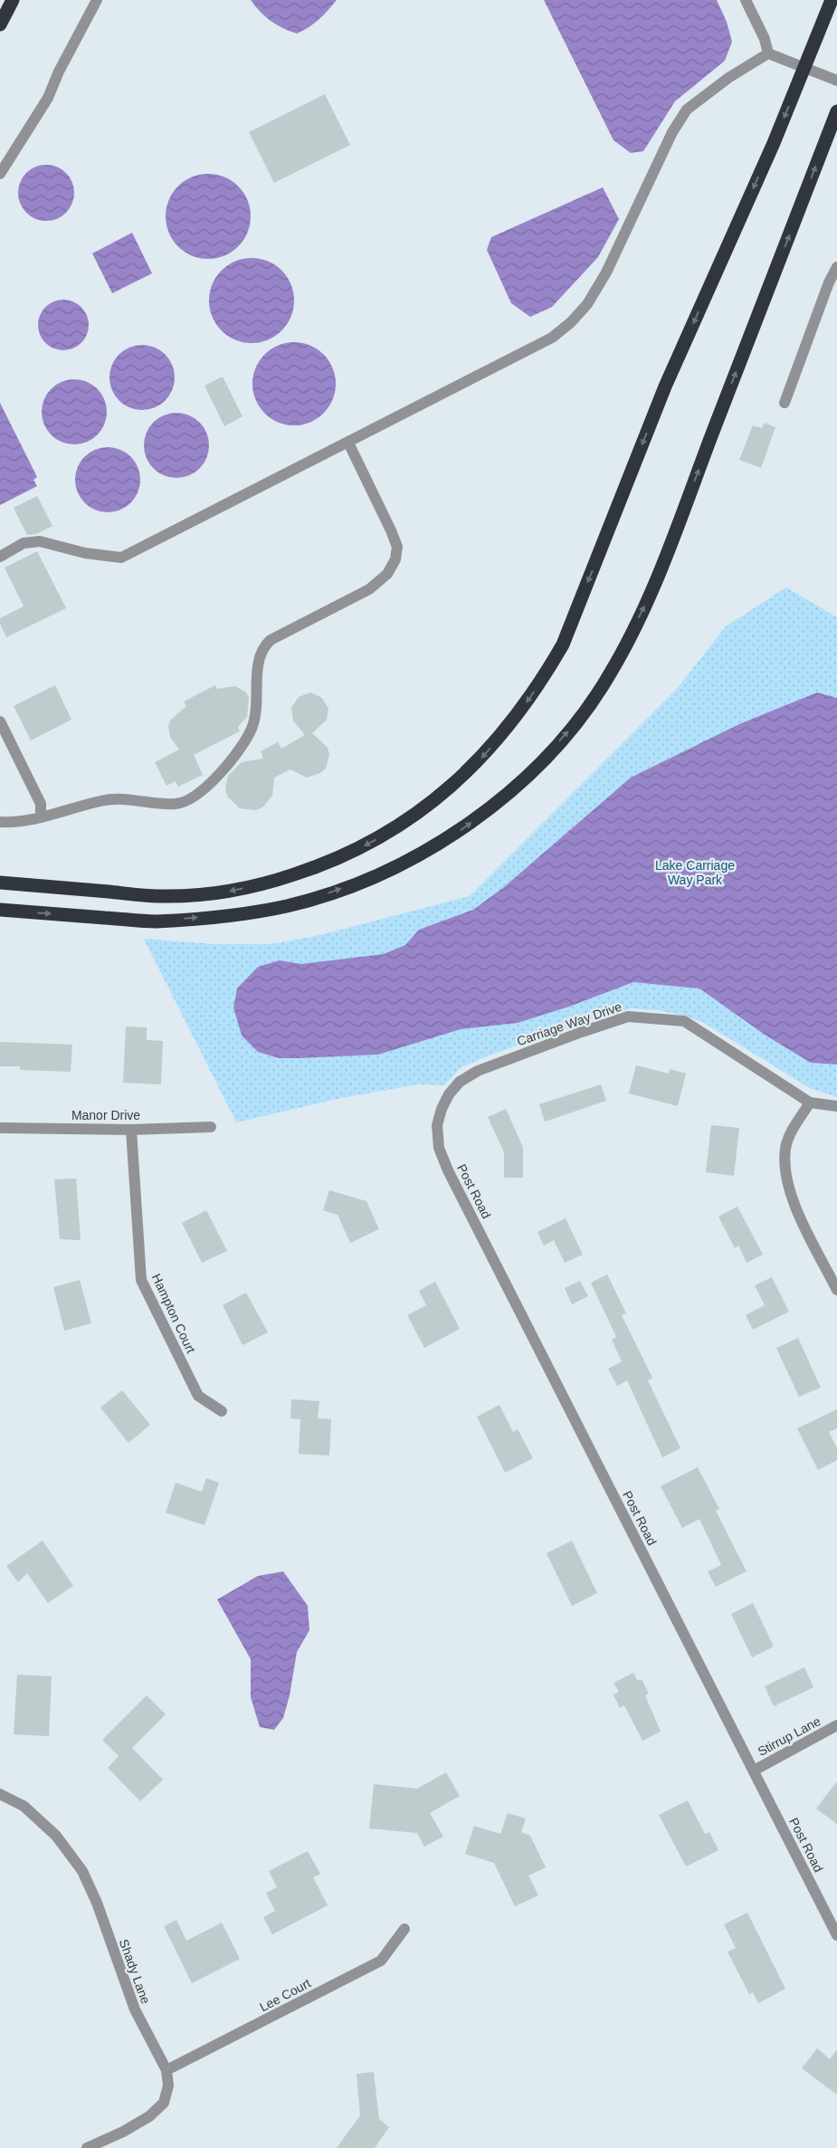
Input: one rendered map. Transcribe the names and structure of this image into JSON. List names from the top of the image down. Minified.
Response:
{"streets":{"street":["Carriage Way Drive","Manor Drive","Post Road","Hampton Court","Stirrup Lane","Shady Lane","Lee Court"]},"crossings":[["Carriage Way Drive","Post Road"],["Manor Drive","Hampton Court"],["Post Road","Stirrup Lane"],["Shady Lane","Lee Court"]],"parks":["Lake Carriage Way Park"]}
